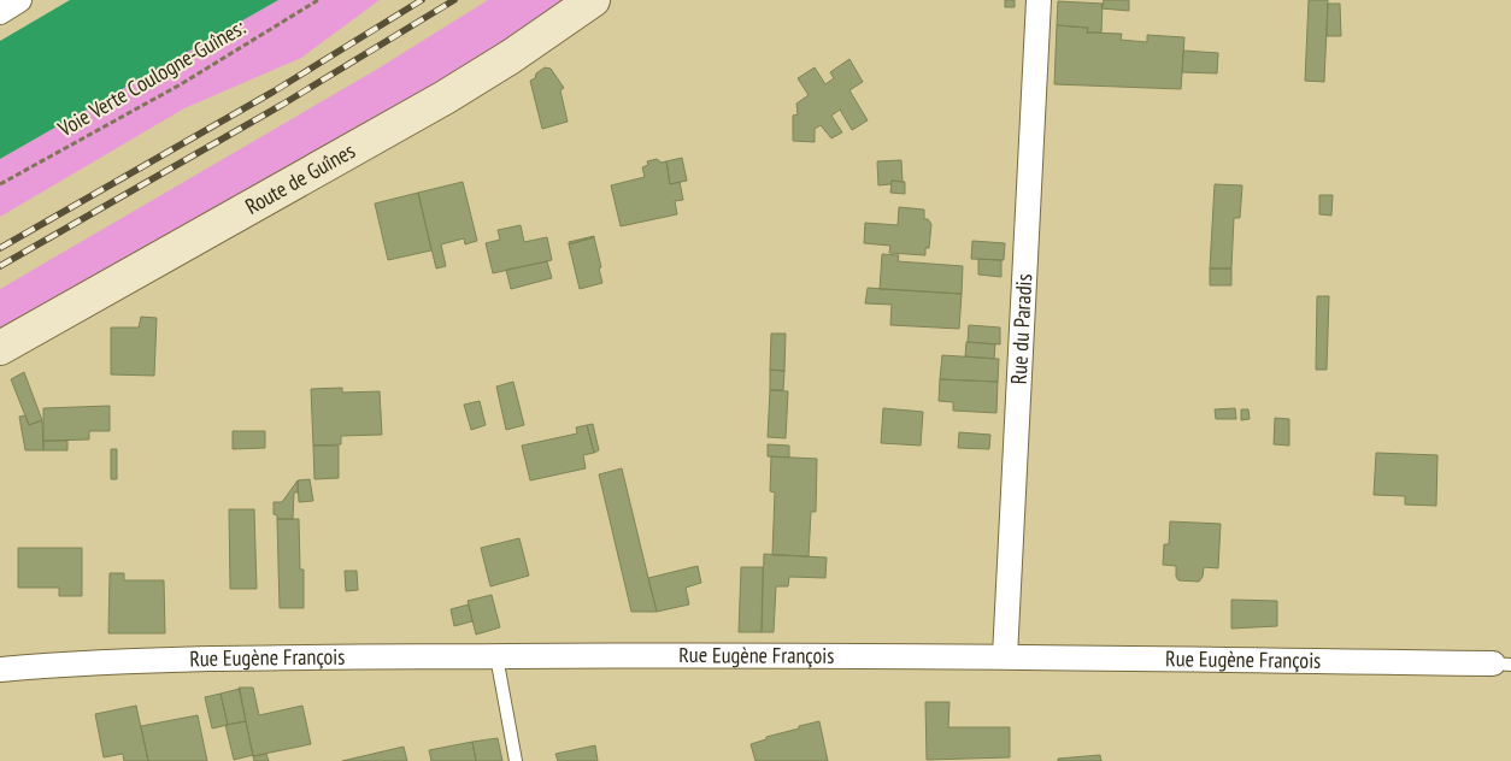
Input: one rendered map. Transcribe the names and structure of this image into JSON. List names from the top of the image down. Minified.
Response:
{"streets":{"main road":["Route de Guînes"],"street":["Rue du Paradis","Rue Eugène François"],"path":["Voie Verte Coulogne-Guînes:"]},"crossings":[["Rue du Paradis","Rue Eugène François"]]}
